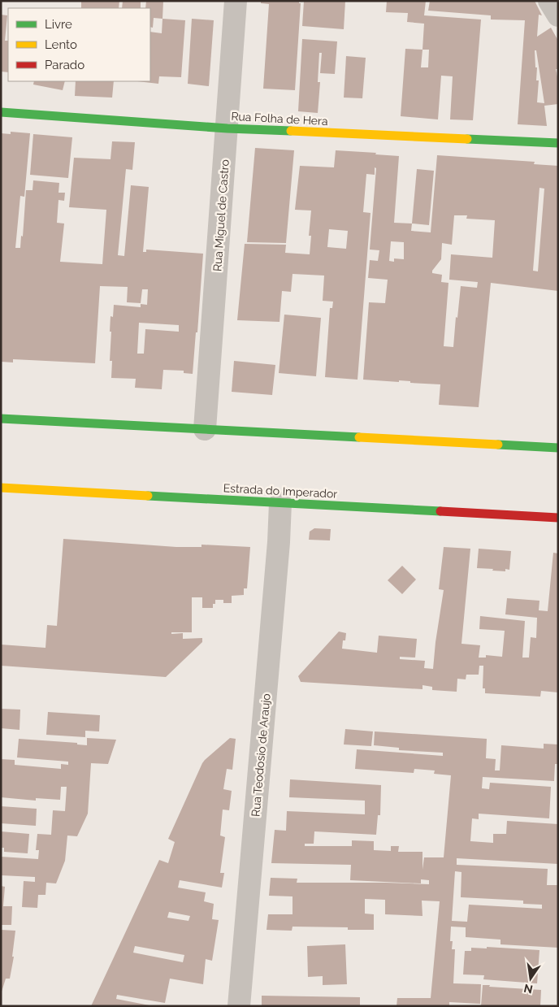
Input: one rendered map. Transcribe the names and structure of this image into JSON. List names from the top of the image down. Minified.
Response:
{"streets":{"main road":["Rua Folha de Hera","Estrada do Imperador"],"street":["Rua Miguel de Castro","Rua Teodosio de Araujo"]},"crossings":[["Rua Folha de Hera","Rua Miguel de Castro"],["Estrada do Imperador","Rua Teodosio de Araujo"]],"legend":["Livre","Lento","Parado"],"north":"bottom"}
